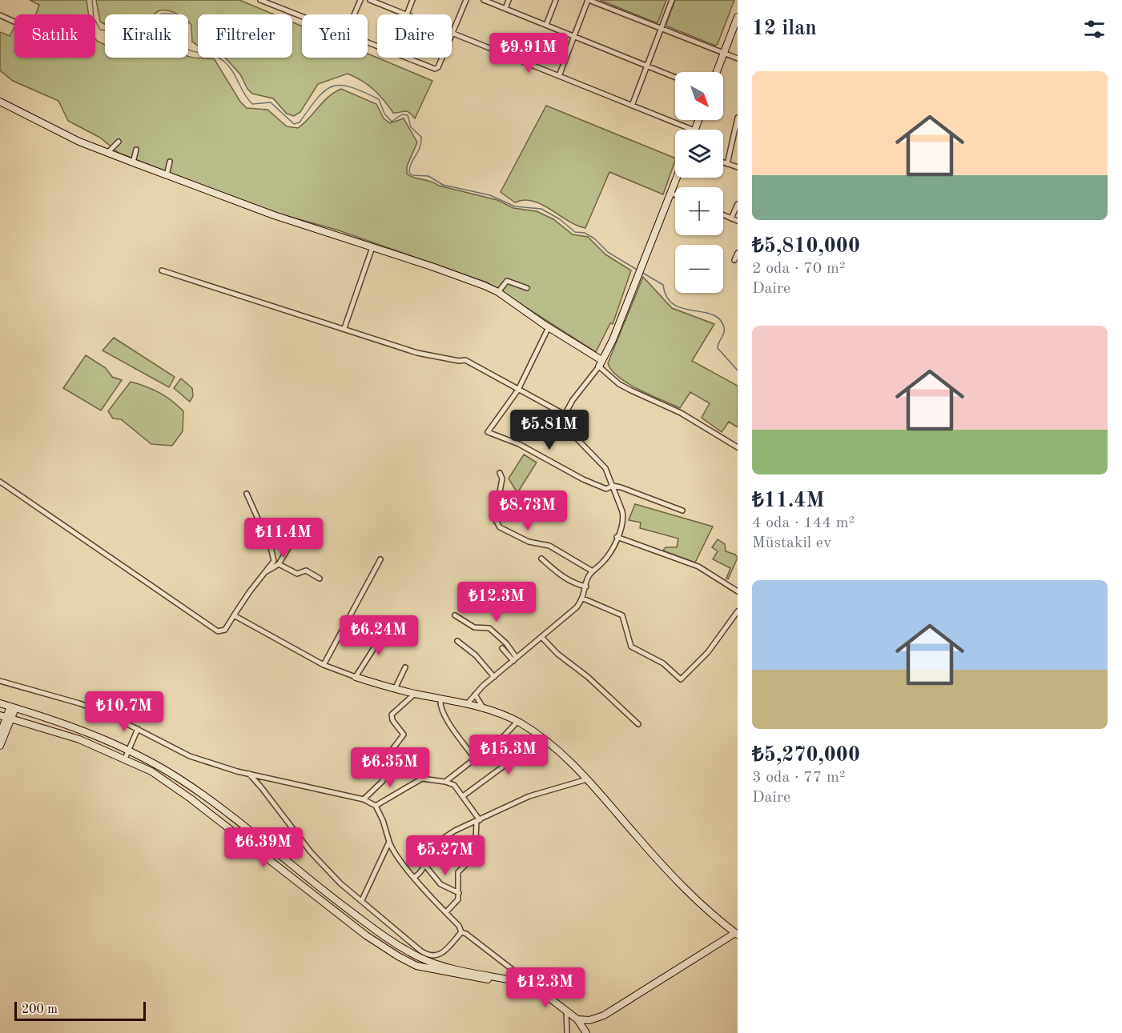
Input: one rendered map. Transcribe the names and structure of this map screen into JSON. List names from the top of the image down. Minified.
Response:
{"scale_bar":"200 m","north":"bottom right","page":{"heading":"12 ilan","chip":["Satılık","Kiralık","Filtreler","Yeni","Daire"],"price":["₺9.91M","₺5.81M","₺8.73M","₺11.4M","₺12.3M","₺6.24M","₺10.7M","₺15.3M","₺6.35M","₺6.39M","₺5.27M","₺12.3M"],"list":[{"name":"₺5,810,000","note":"2 oda · 70 m² · Daire"},{"name":"₺11.4M","note":"4 oda · 144 m² · Müstakil ev"},{"name":"₺5,270,000","note":"3 oda · 77 m² · Daire"}],"map_buttons":["+","−"],"scale":"200 m"}}
